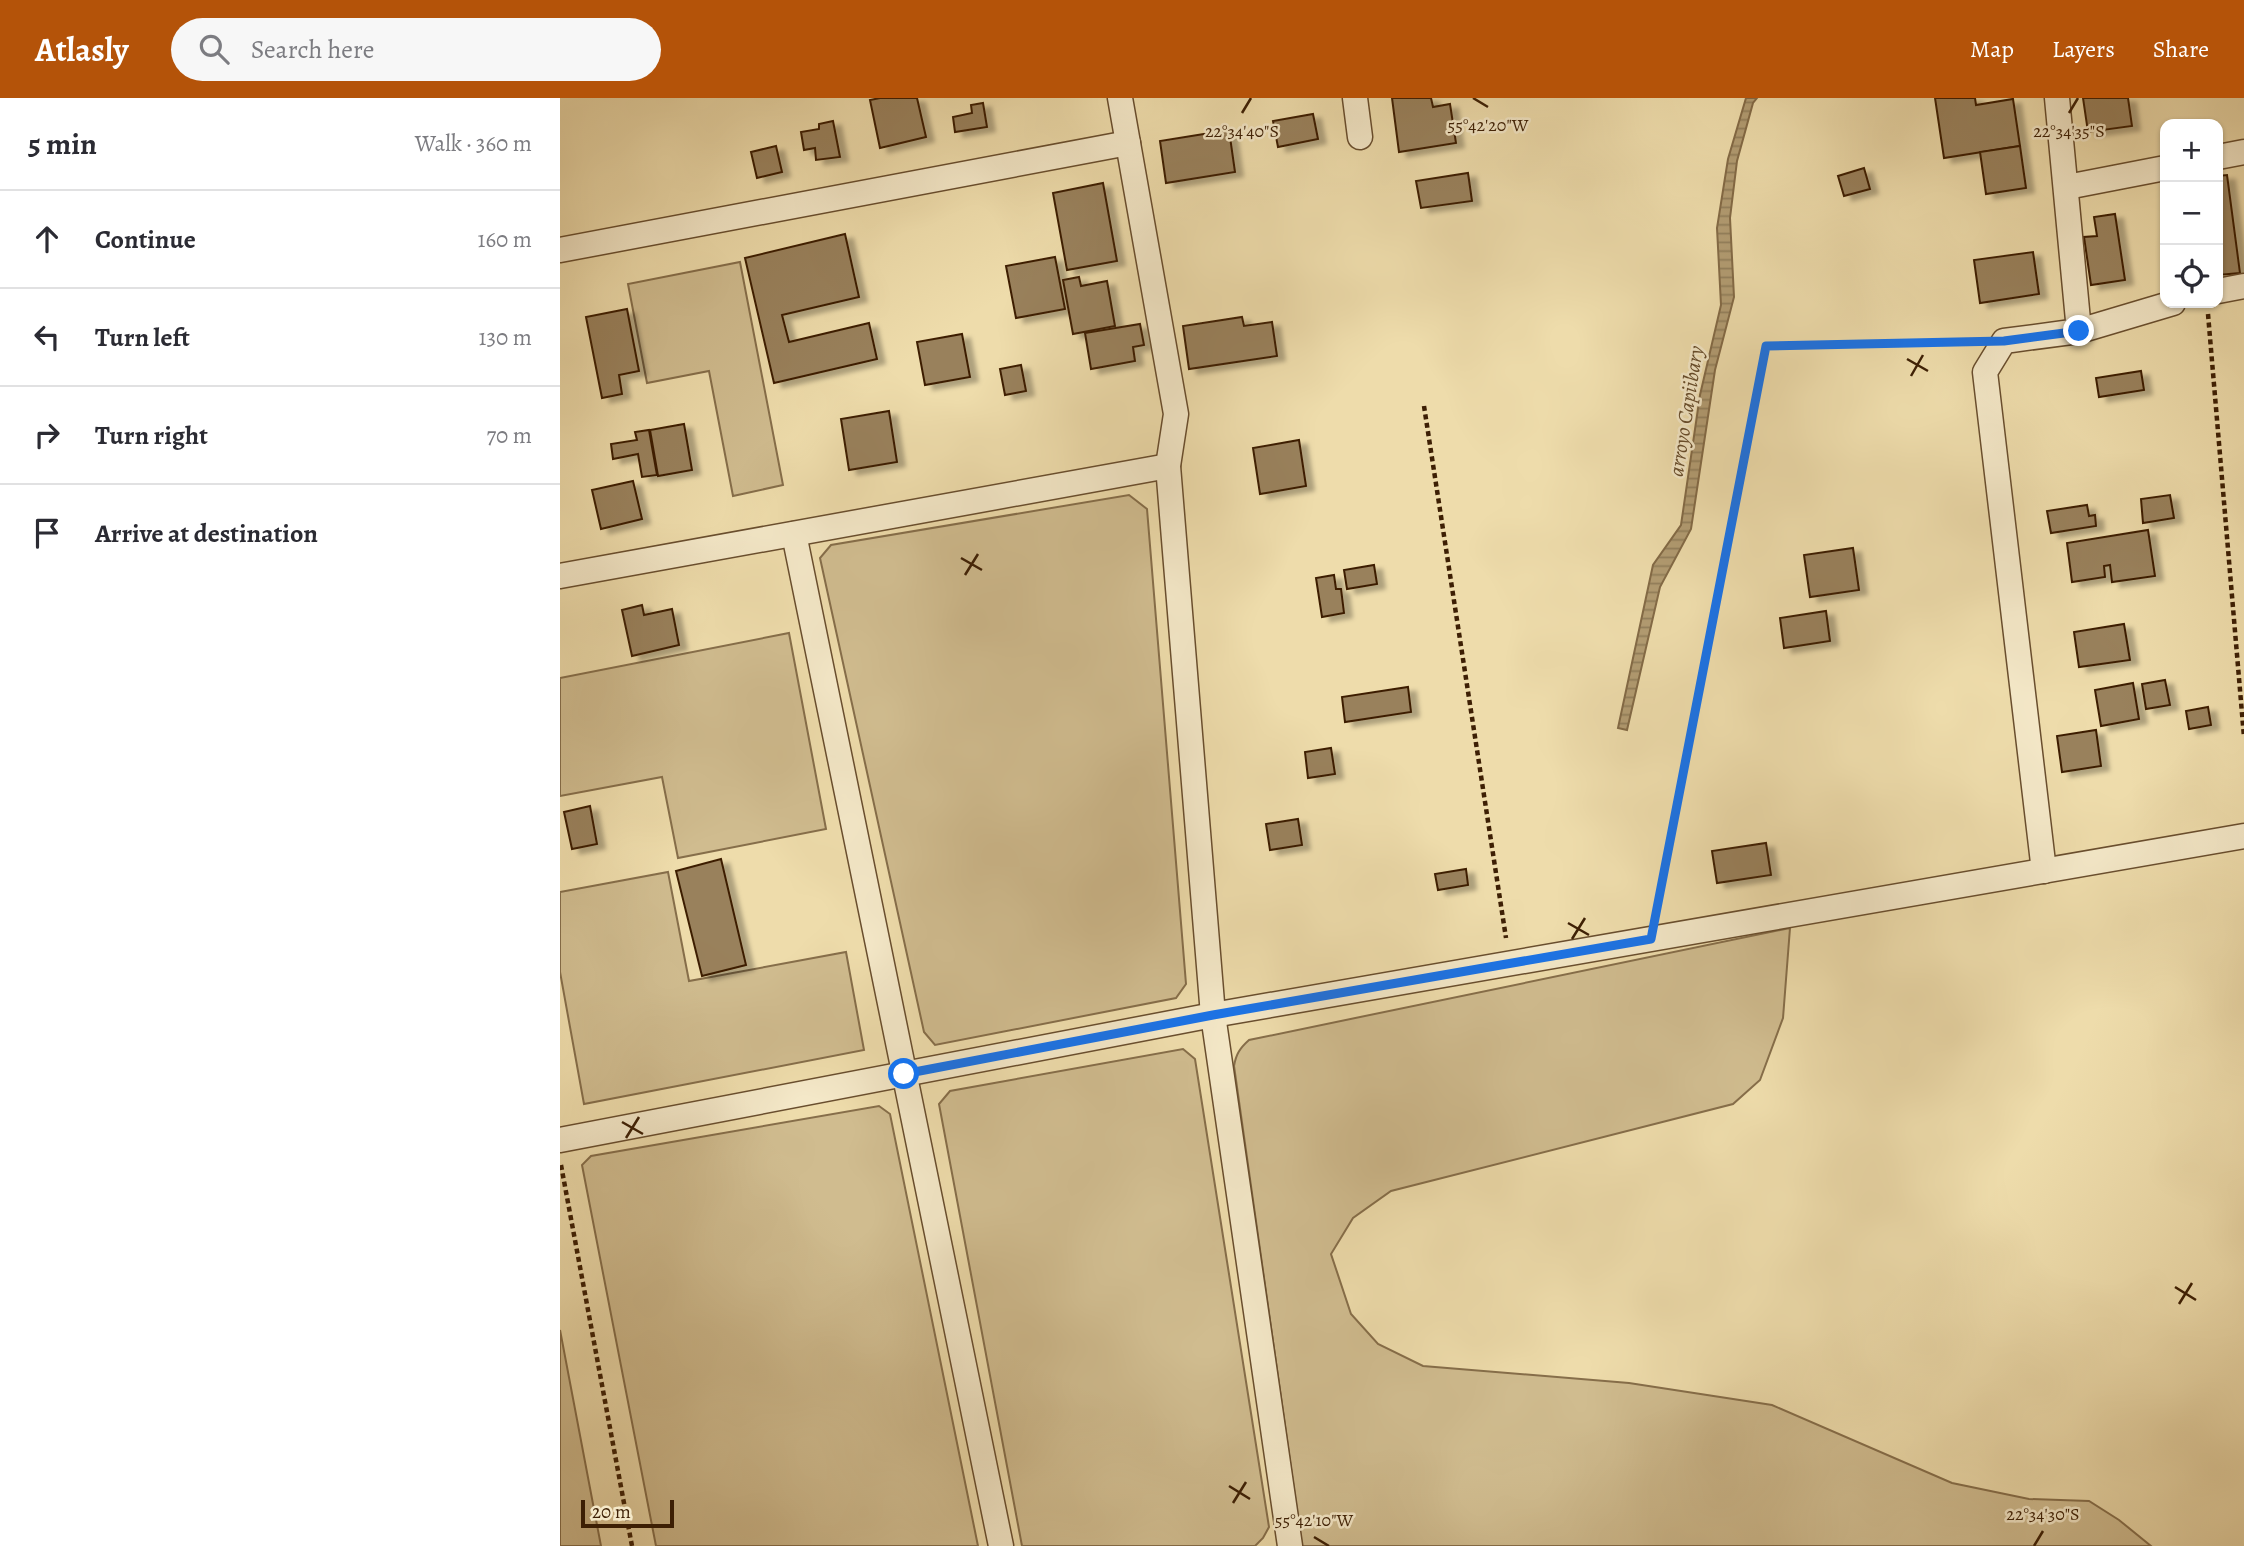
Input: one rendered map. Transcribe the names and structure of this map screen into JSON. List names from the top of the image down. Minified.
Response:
{"water":["arroyo Capiibary"],"scale_bar":"20 m","page":{"header":"Atlasly","search":"Search here","nav":["Map","Layers","Share"],"heading":["5 min","Walk · 360 m"],"map_buttons":["+","−"],"list":[["Continue","160 m"],["Turn left","130 m"],["Turn right","70 m"],"Arrive at destination"],"scale":"20 m"},"coordinates":["55°42'20\"W","22°34'40\"S","22°34'35\"S","22°34'30\"S","55°42'10\"W"]}
